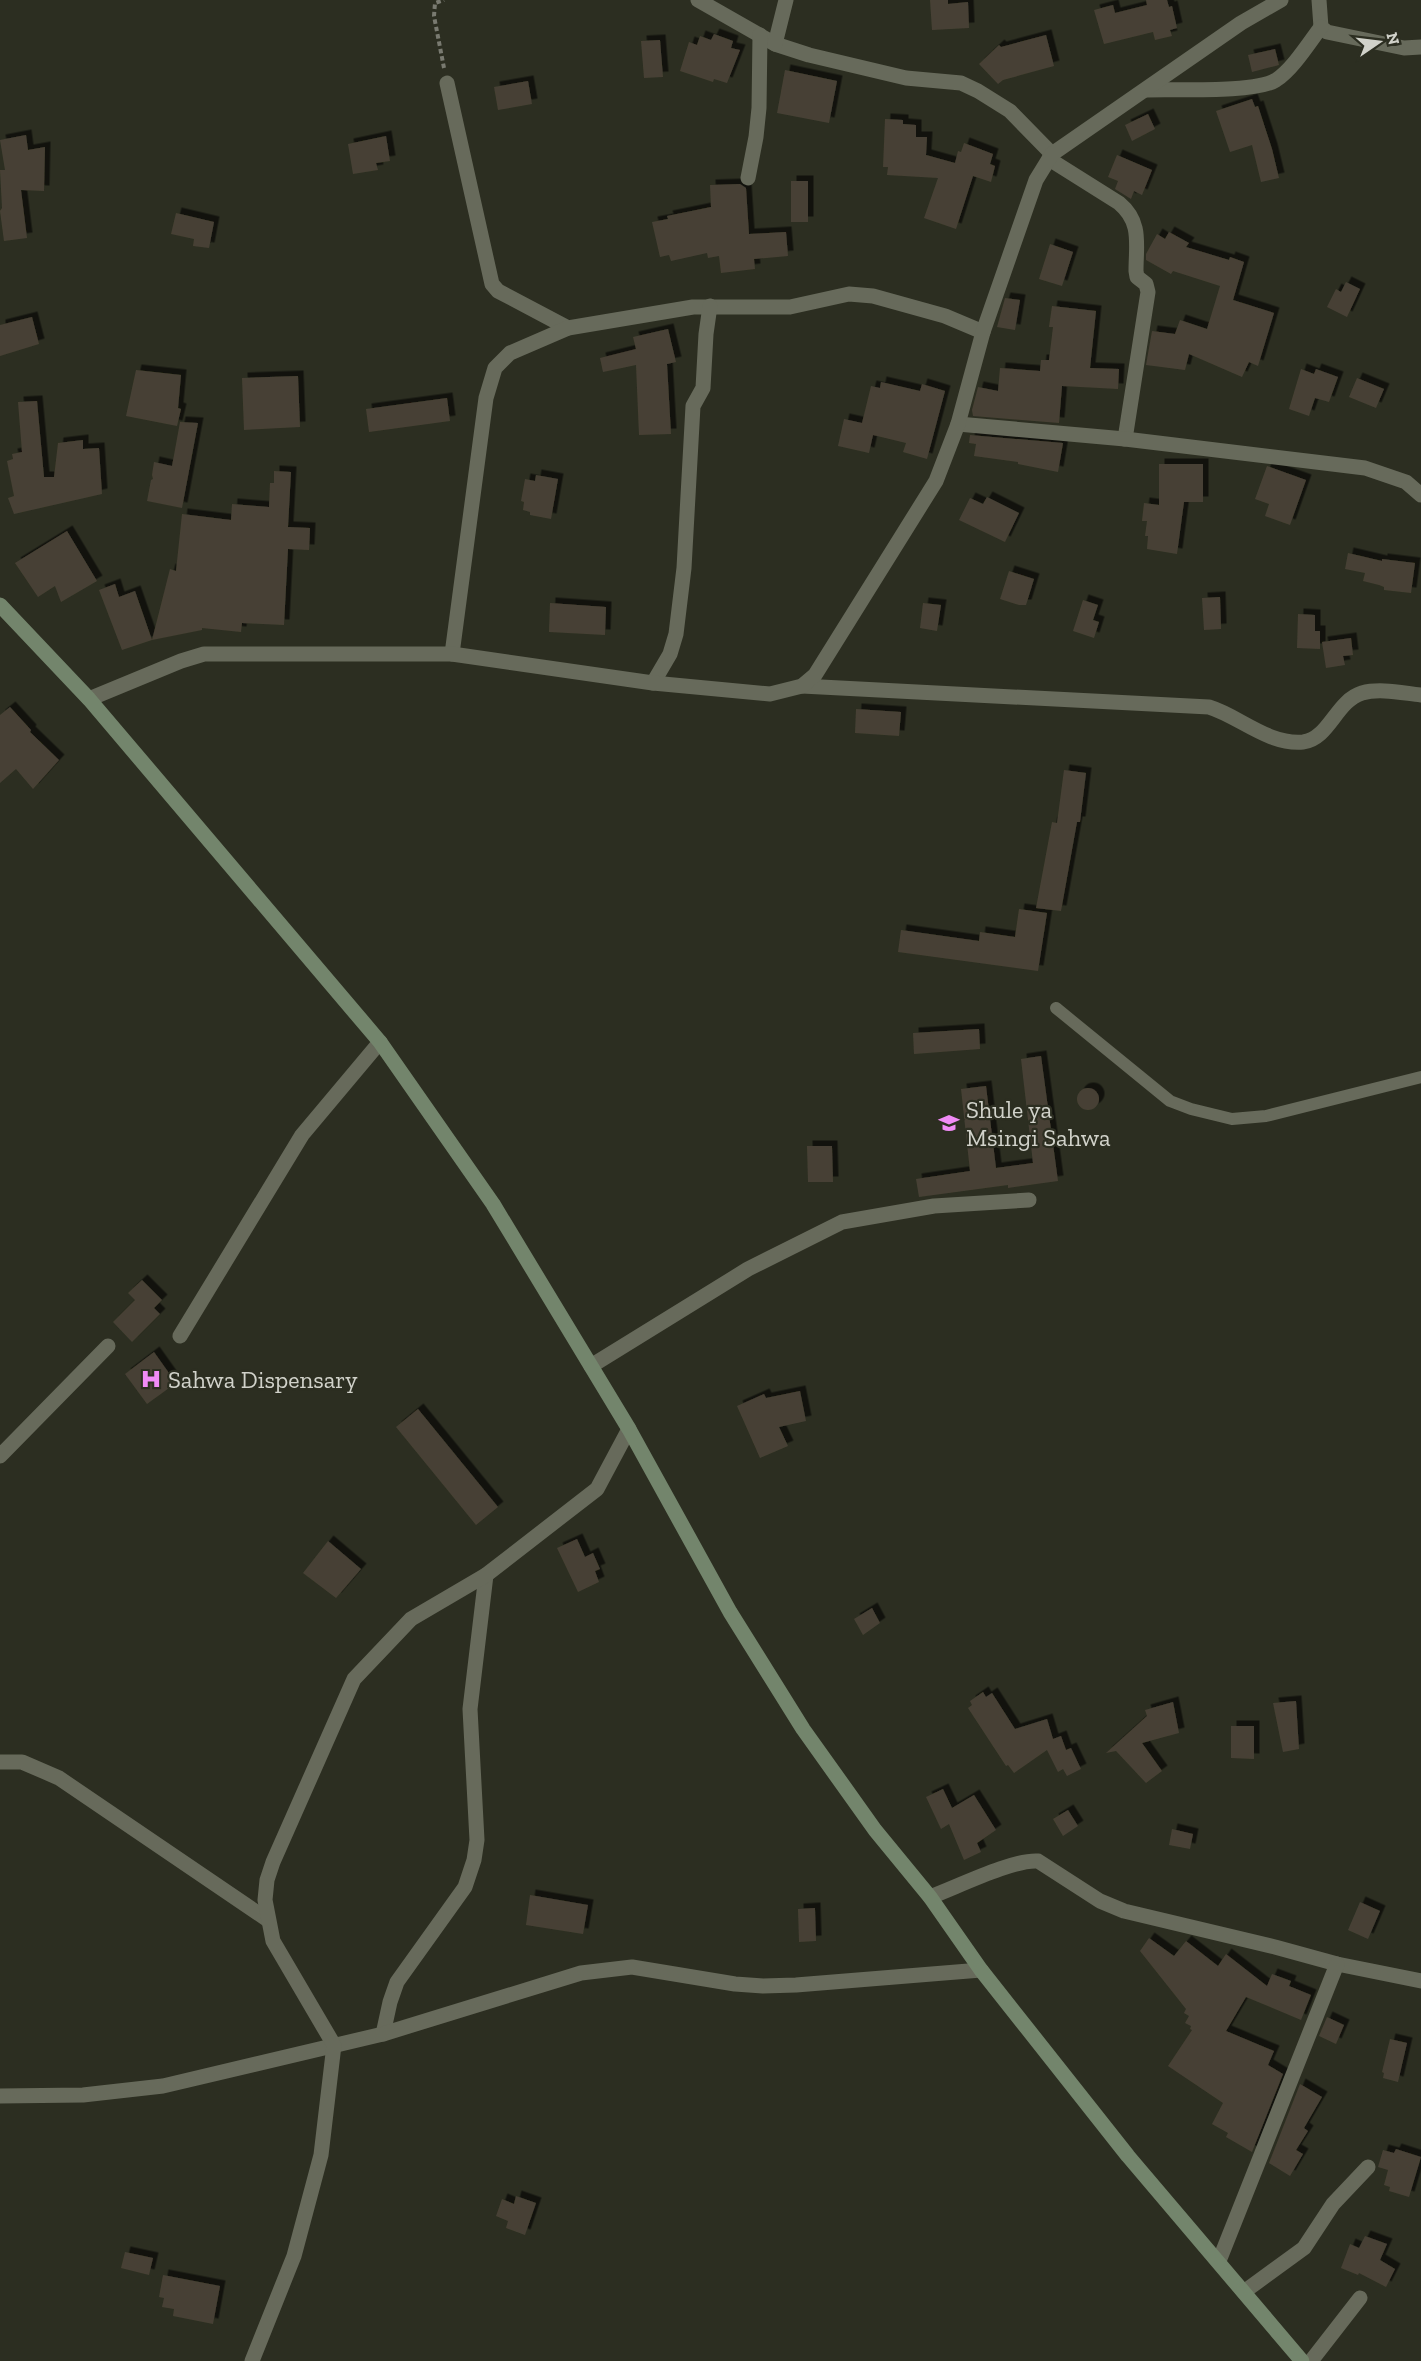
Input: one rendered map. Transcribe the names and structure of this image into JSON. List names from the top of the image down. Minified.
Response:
{"places":{"school or university":["Shule ya Msingi Sahwa"],"hospital":["Sahwa Dispensary"]},"north":"right"}
